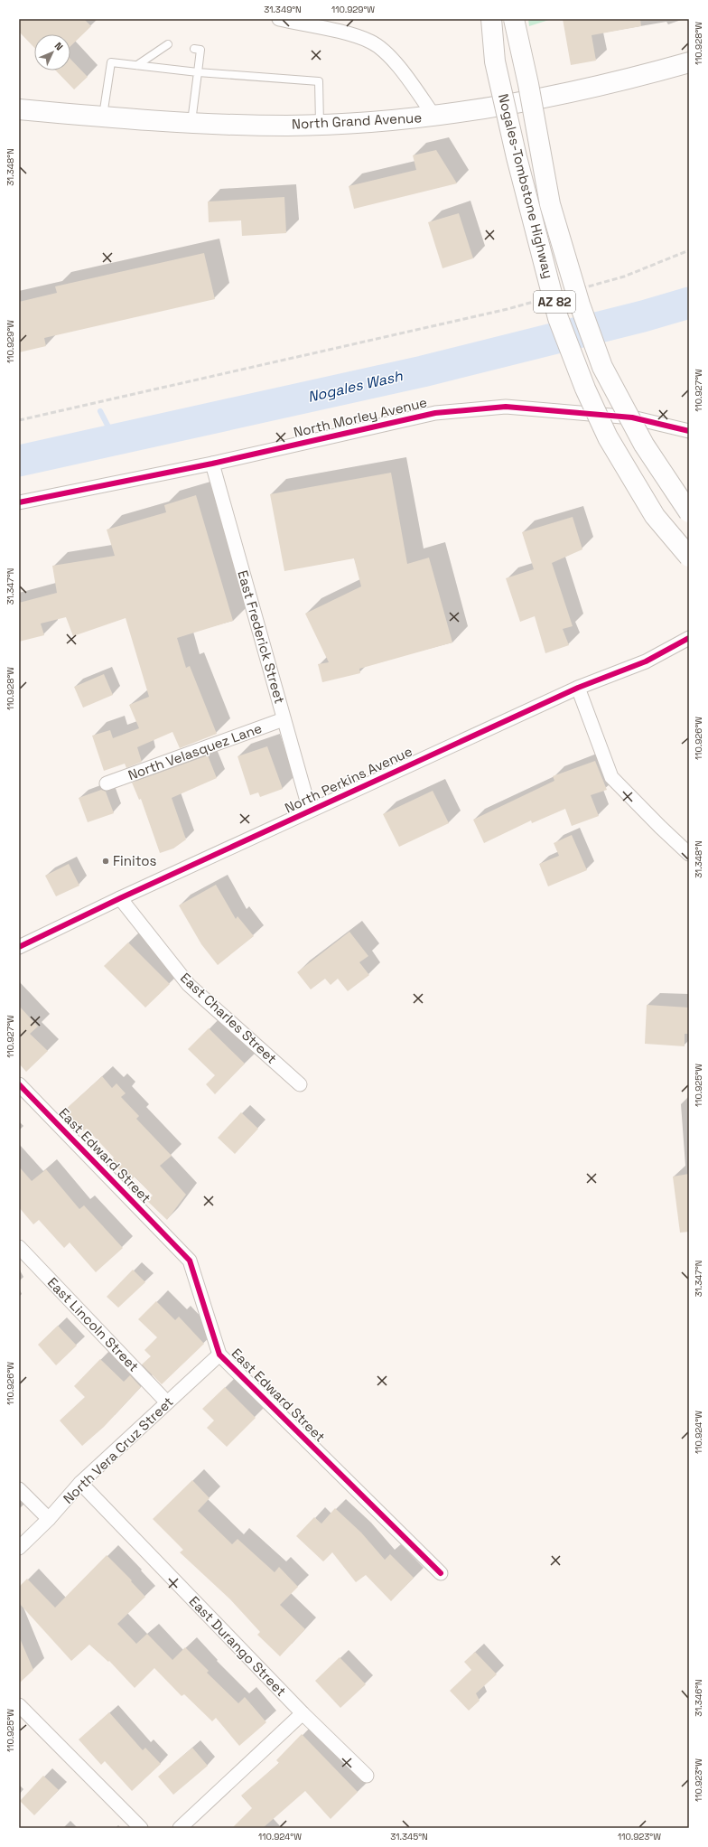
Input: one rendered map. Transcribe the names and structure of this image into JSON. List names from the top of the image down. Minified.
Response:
{"streets":{"main road":["North Grand Avenue","Nogales-Tombstone Highway","AZ 82"],"street":["North Morley Avenue","East Frederick Street","North Velasquez Lane","North Perkins Avenue","East Charles Street","East Edward Street","East Lincoln Street","North Vera Cruz Street","East Durango Street"]},"crossings":[["North Morley Avenue","East Frederick Street"],["East Frederick Street","North Velasquez Lane"],["East Frederick Street","North Perkins Avenue"],["North Perkins Avenue","East Charles Street"],["East Edward Street","North Vera Cruz Street"],["East Lincoln Street","North Vera Cruz Street"],["North Vera Cruz Street","East Durango Street"]],"water":["Nogales Wash"],"places":["Finitos"],"north":"top right","coordinates":["31.349°N","110.929°W","110.928°W","31.348°N","110.927°W","31.347°N","110.926°W","110.925°W","110.924°W","31.346°N","110.923°W","31.345°N"]}
